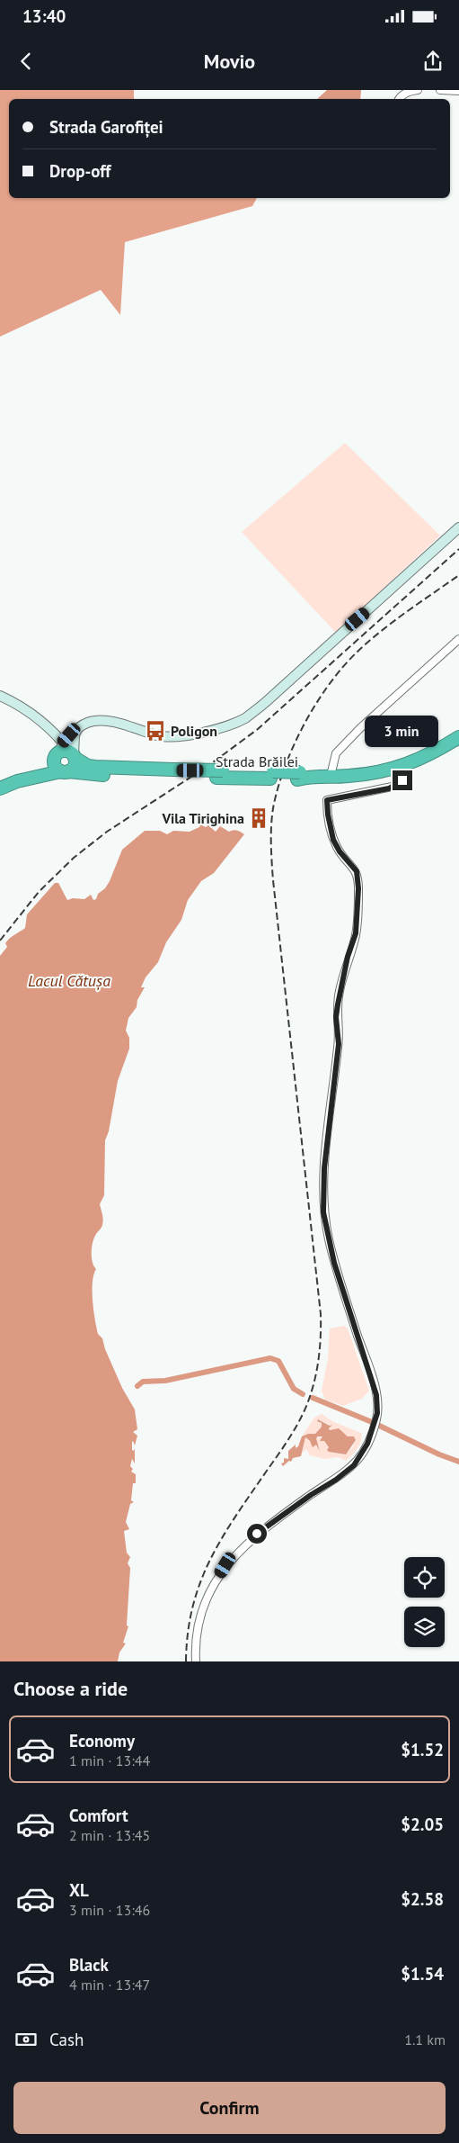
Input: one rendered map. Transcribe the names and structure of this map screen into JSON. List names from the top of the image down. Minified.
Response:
{"streets":{"highway":["Strada Brăilei"]},"water":["Lacul Cătușa"],"places":{"bus stop":["Poligon"],"building":["Vila Tirighina"]},"page":{"status":"13:40","header":"Movio","banner":["Strada Garofiței","Drop-off"],"bubble":"3 min","heading":"Choose a ride","list":[{"name":"Economy","note":"1 min · 13:44","value":"$1.52"},{"name":"Comfort","note":"2 min · 13:45","value":"$2.05"},{"name":"XL","note":"3 min · 13:46","value":"$2.58"},{"name":"Black","note":"4 min · 13:47","value":"$1.54"}],"pay":["Cash","1.1 km"],"buttons":"Confirm"}}
